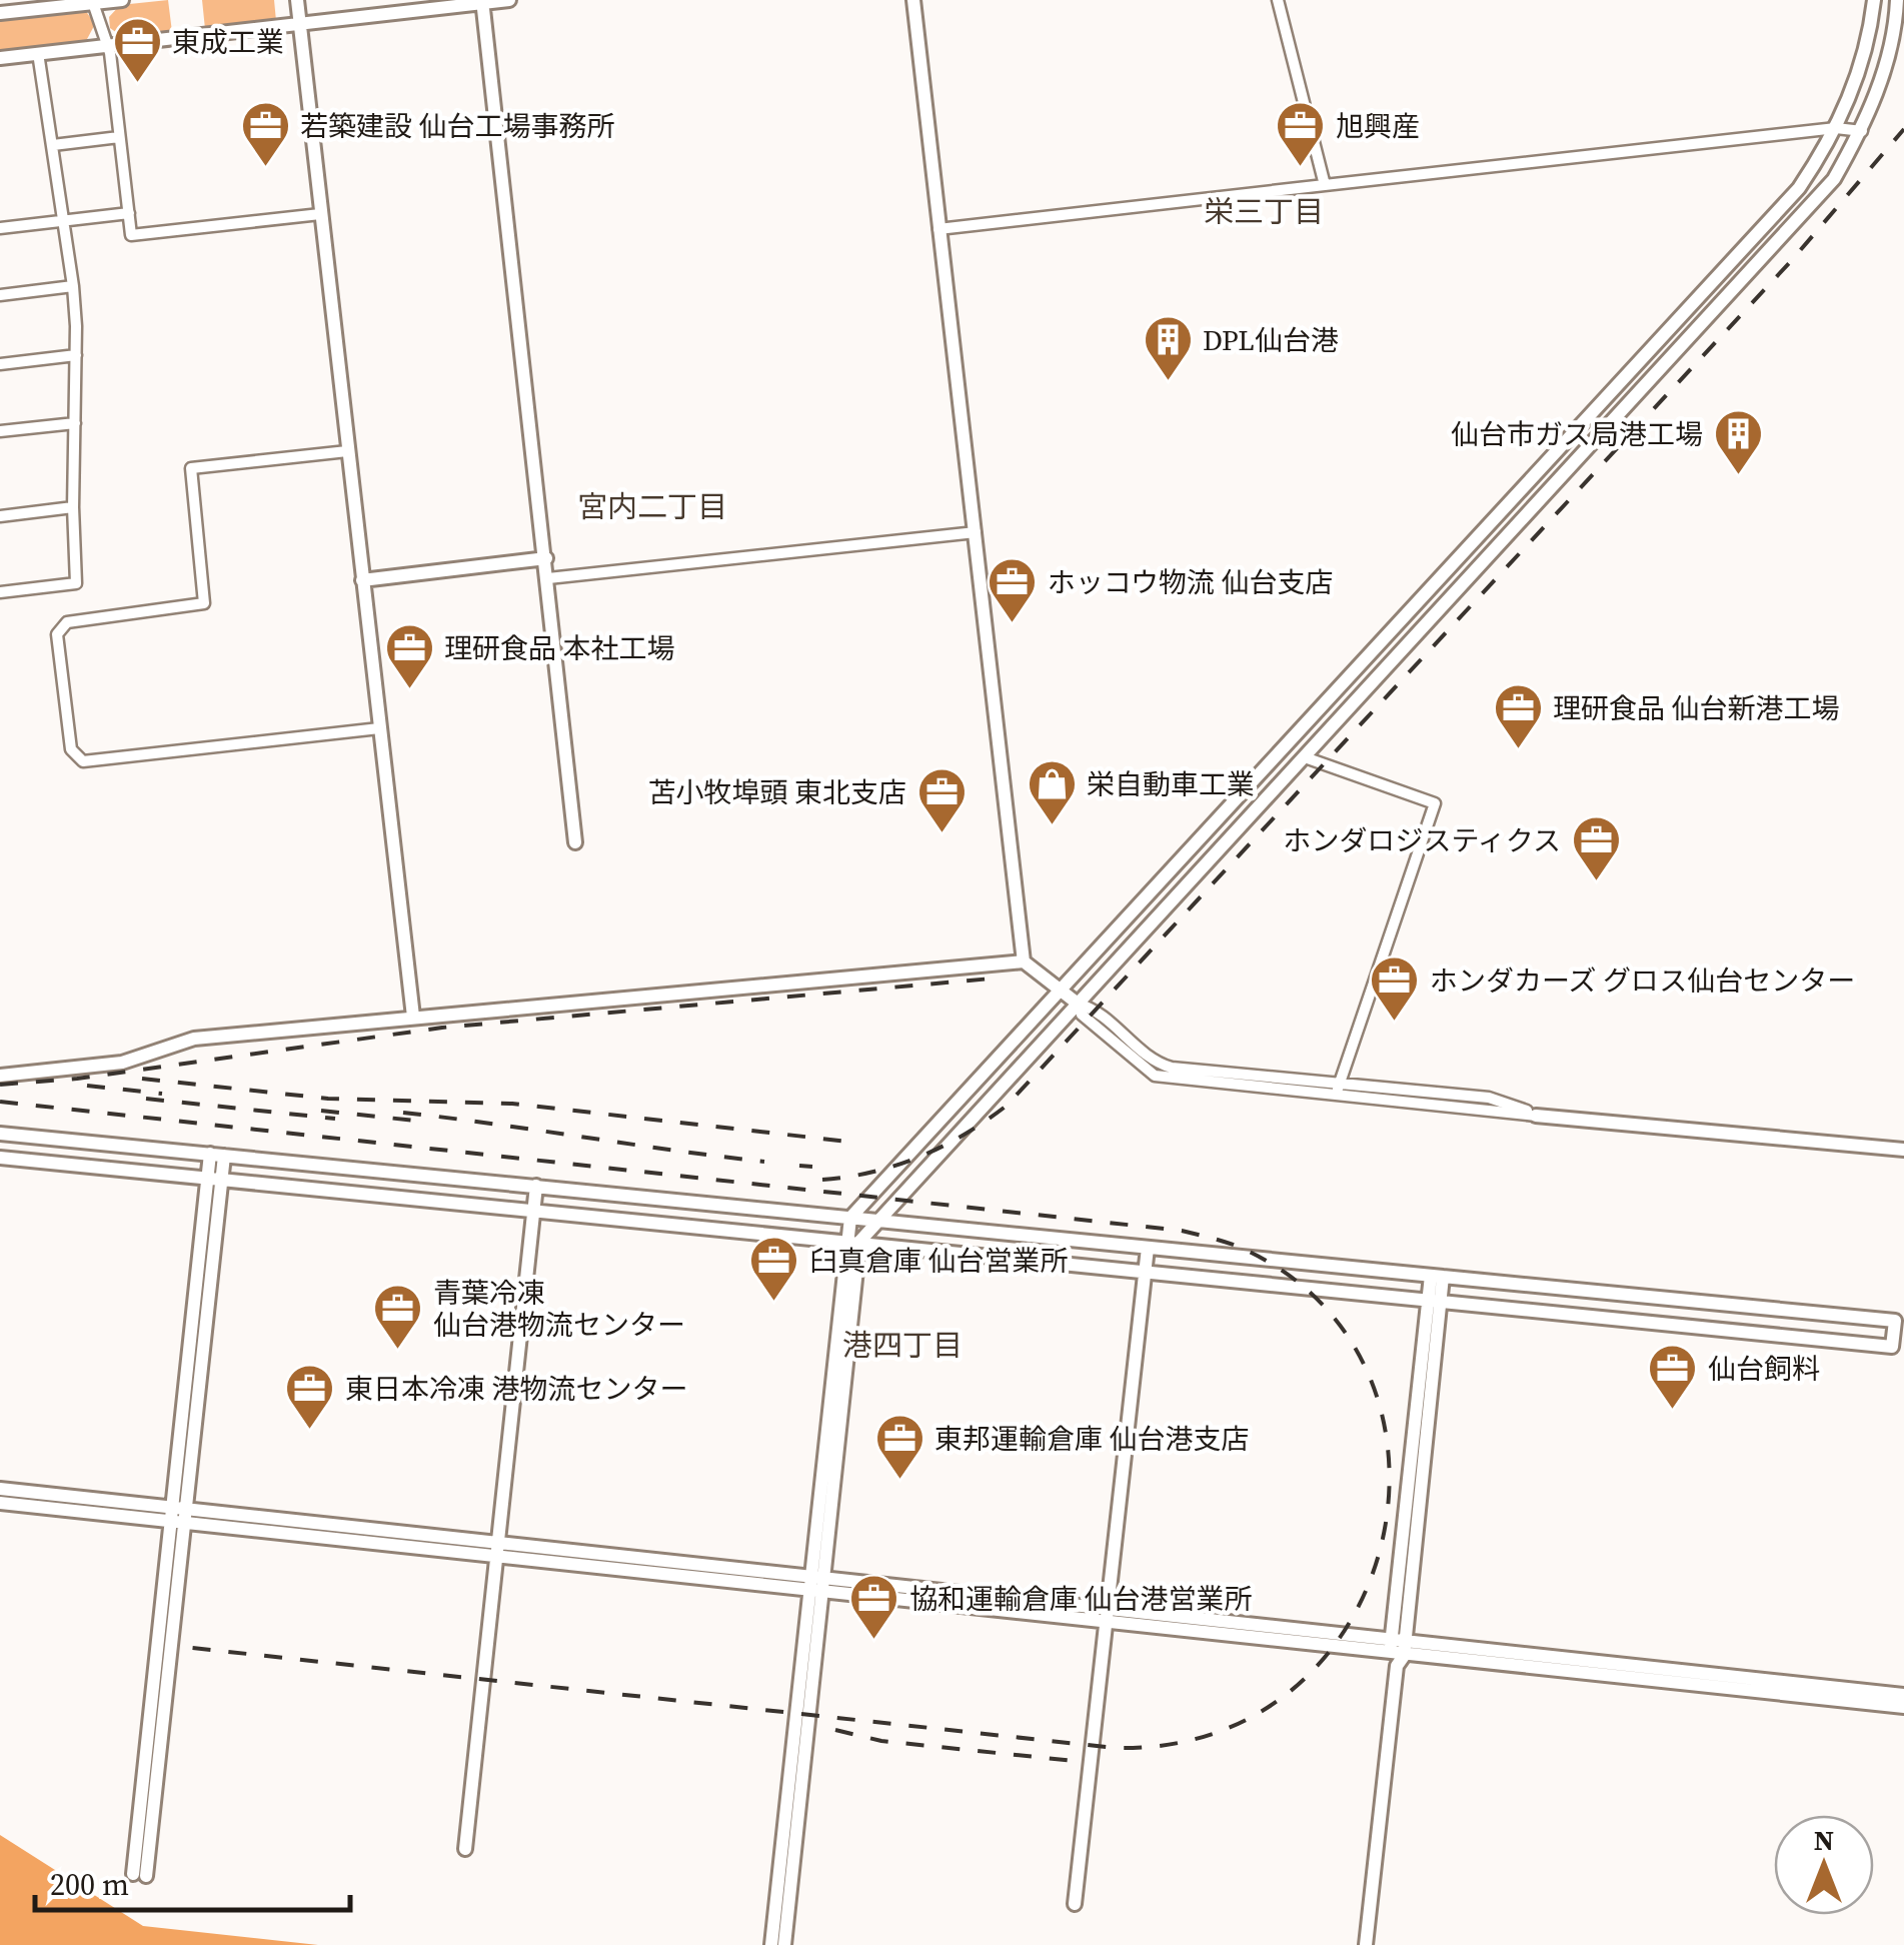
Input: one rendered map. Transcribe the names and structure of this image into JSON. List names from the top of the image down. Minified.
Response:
{"districts":["栄三丁目","宮内二丁目","港四丁目"],"places":{"office":["東成工業","若築建設 仙台工場事務所","旭興産","ホッコウ物流 仙台支店","理研食品 本社工場","理研食品 仙台新港工場","苫小牧埠頭 東北支店","ホンダロジスティクス","ホンダカーズ グロス仙台センター","臼真倉庫 仙台営業所","青葉冷凍 仙台港物流センター","仙台飼料","東日本冷凍 港物流センター","東邦運輸倉庫 仙台港支店","協和運輸倉庫 仙台港営業所"],"building":["DPL仙台港","仙台市ガス局港工場"],"shop":["栄自動車工業"]},"scale_bar":"200 m","north":"top"}
